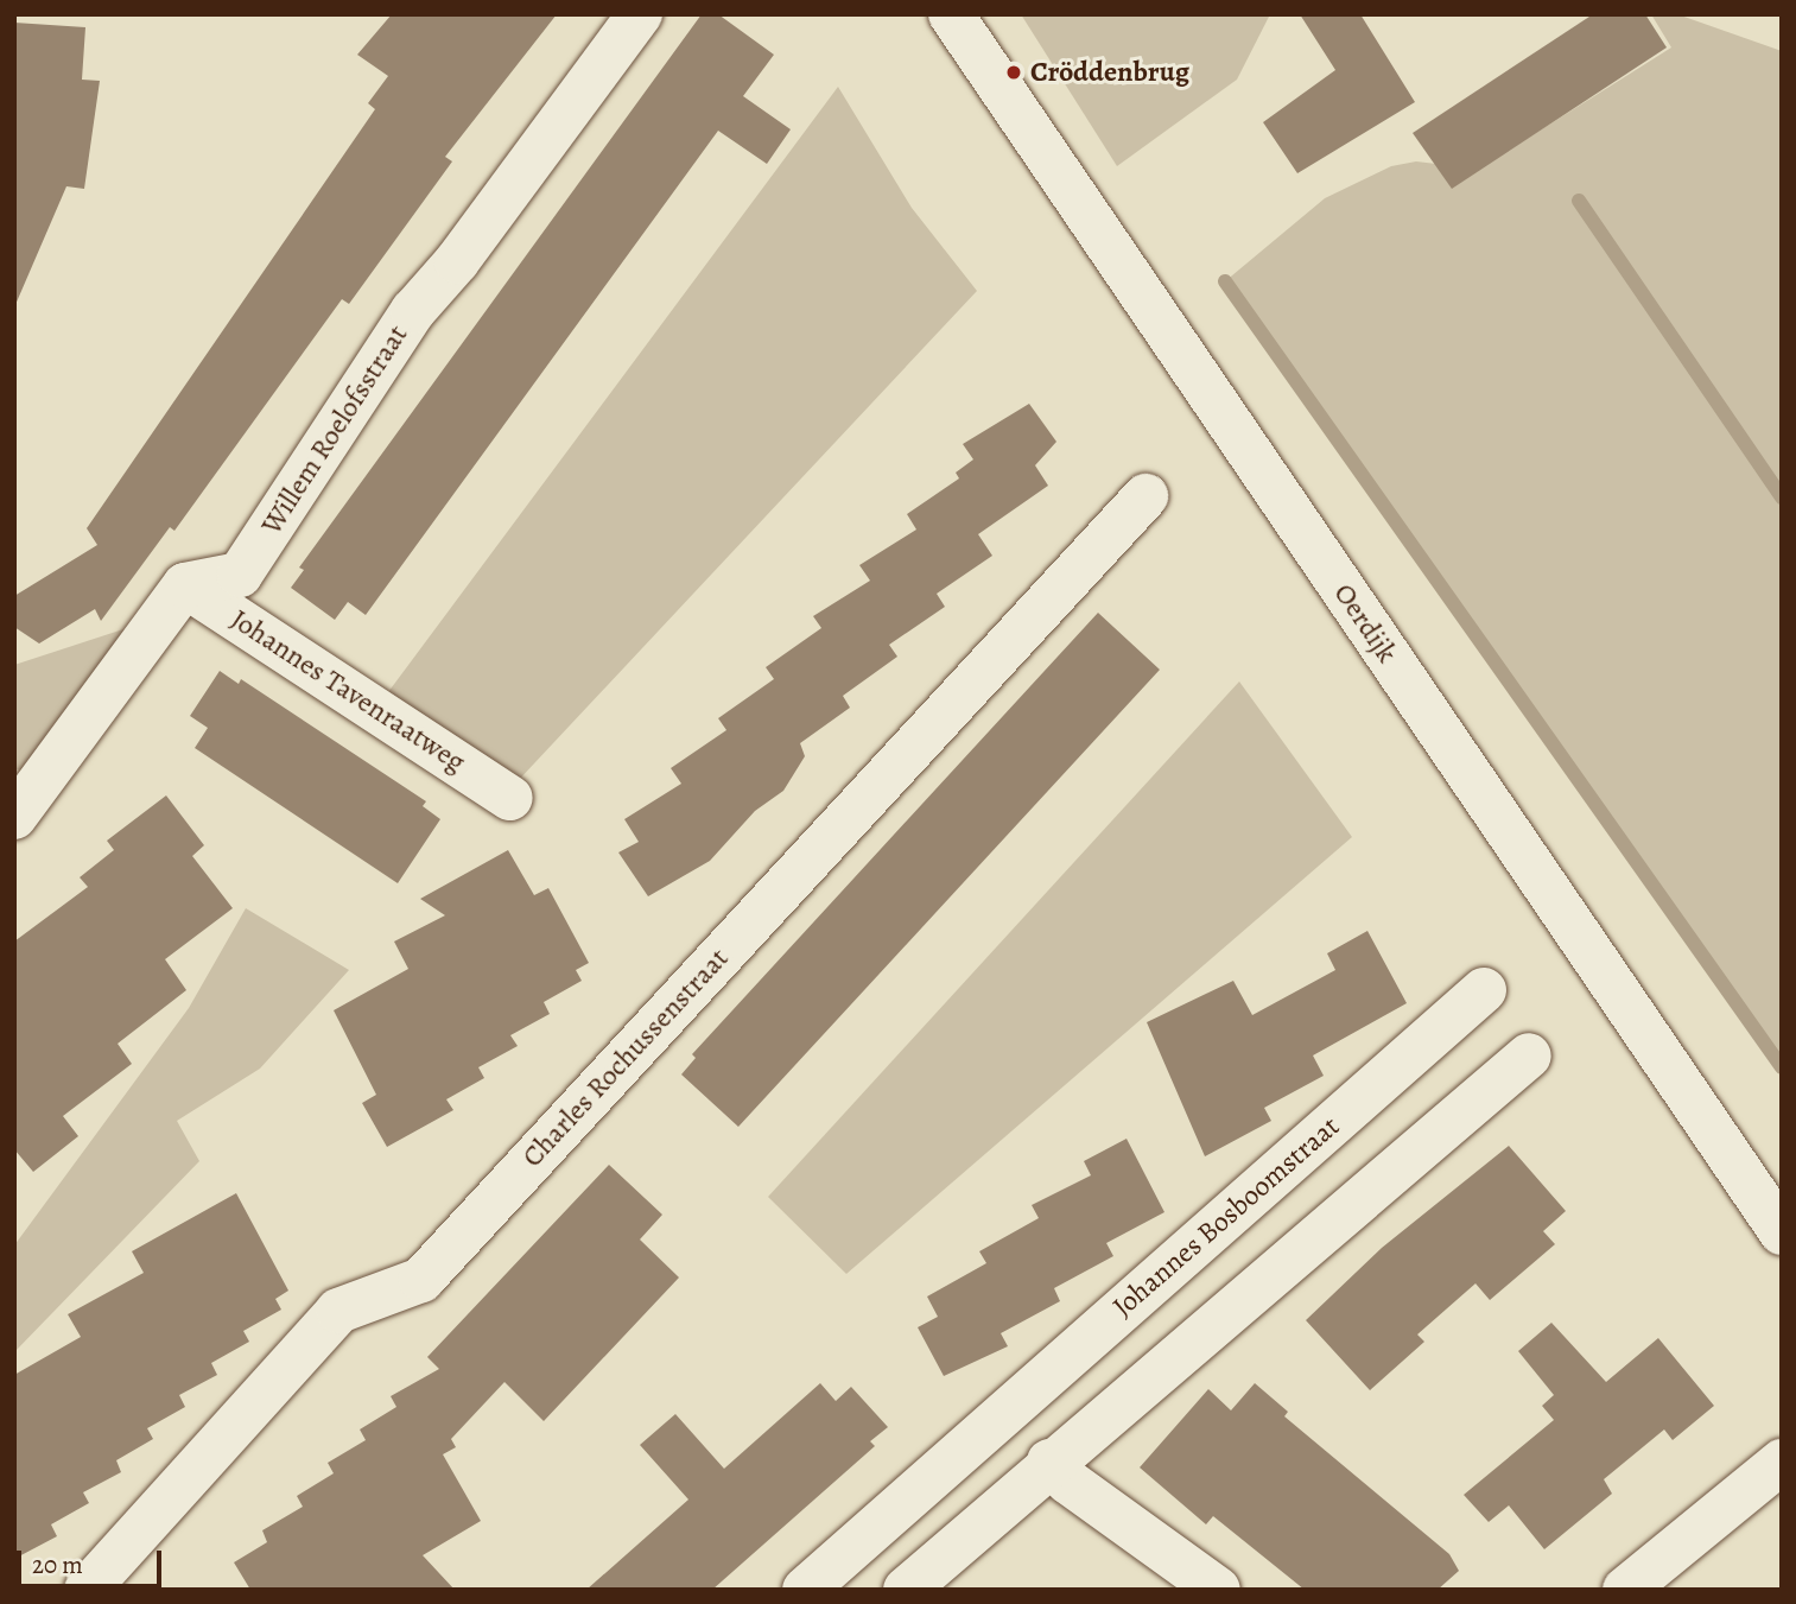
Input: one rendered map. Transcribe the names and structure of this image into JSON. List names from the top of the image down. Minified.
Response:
{"streets":{"street":["Willem Roelofsstraat","Oerdijk","Johannes Tavenraatweg","Charles Rochussenstraat","Johannes Bosboomstraat"]},"crossings":[["Willem Roelofsstraat","Johannes Tavenraatweg"]],"places":["Cröddenbrug"],"scale_bar":"20 m"}
